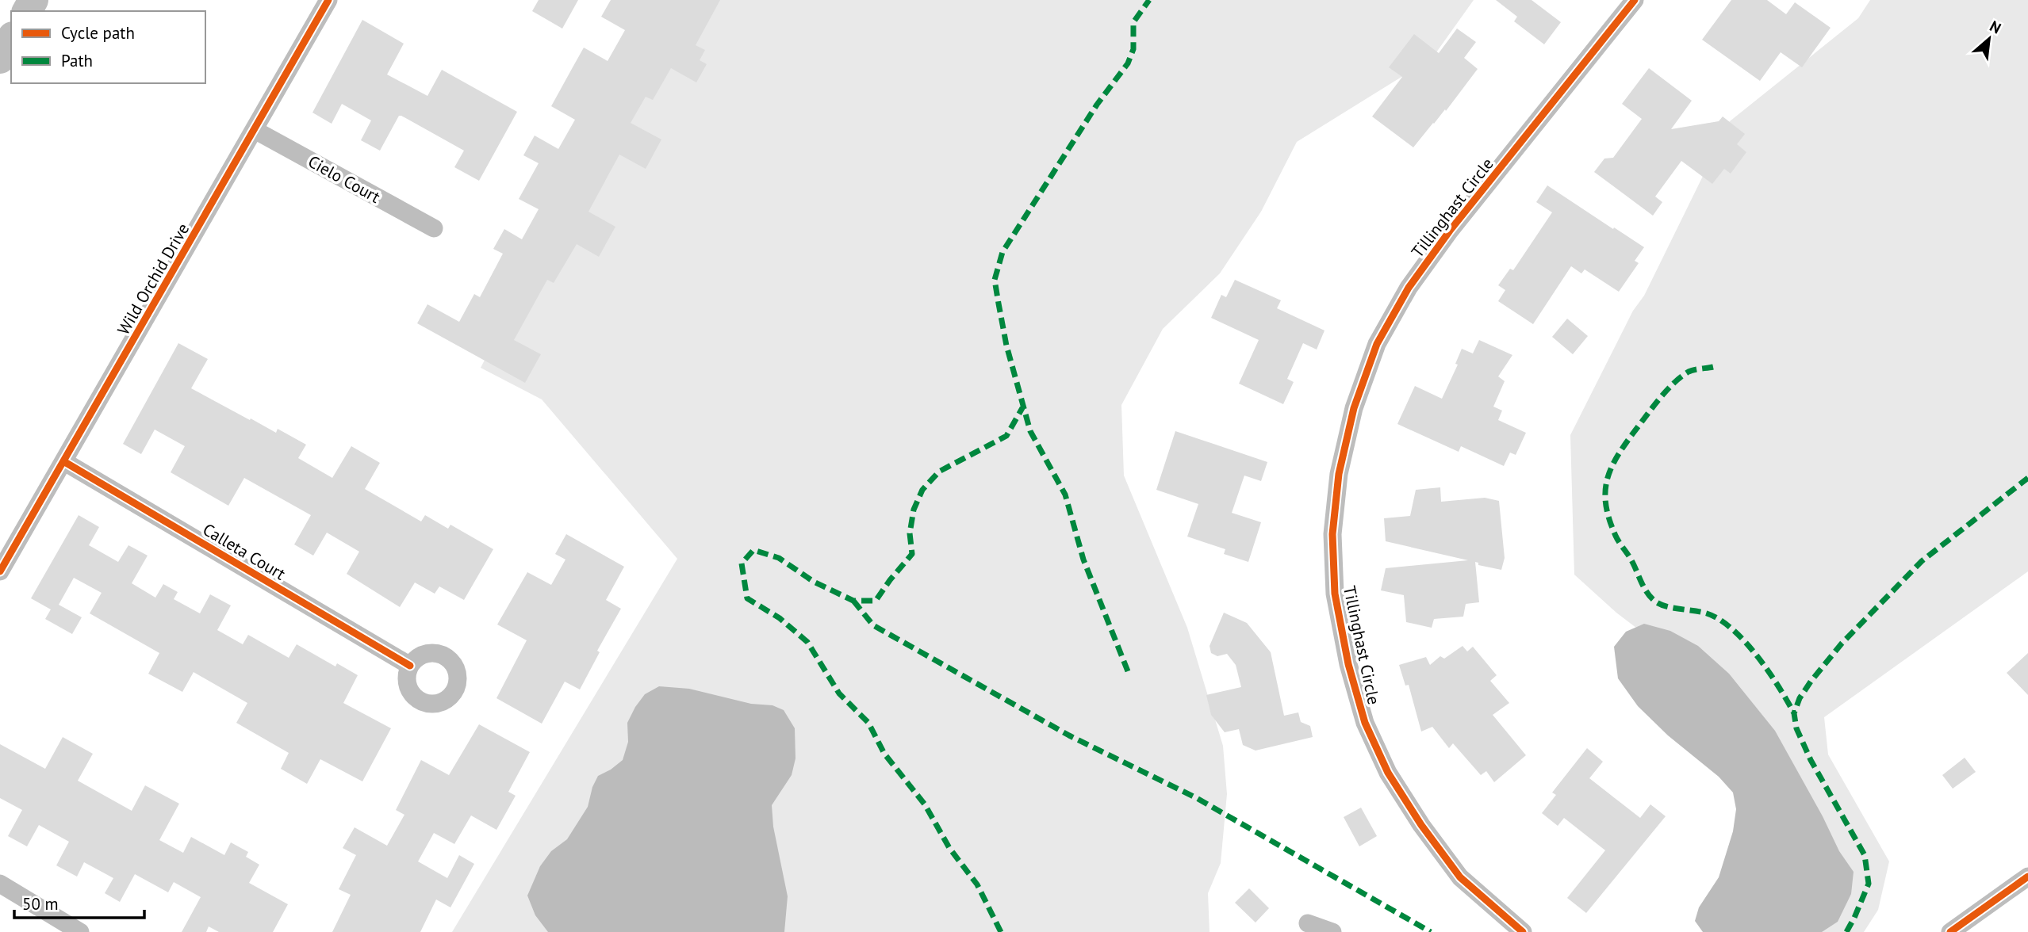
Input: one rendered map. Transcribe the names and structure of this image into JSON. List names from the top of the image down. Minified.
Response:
{"streets":{"street":["Cielo Court","Tillinghast Circle","Wild Orchid Drive","Calleta Court"]},"crossings":[["Cielo Court","Wild Orchid Drive"],["Wild Orchid Drive","Calleta Court"]],"legend":["Cycle path","Path"],"scale_bar":"50 m","north":"top right"}
